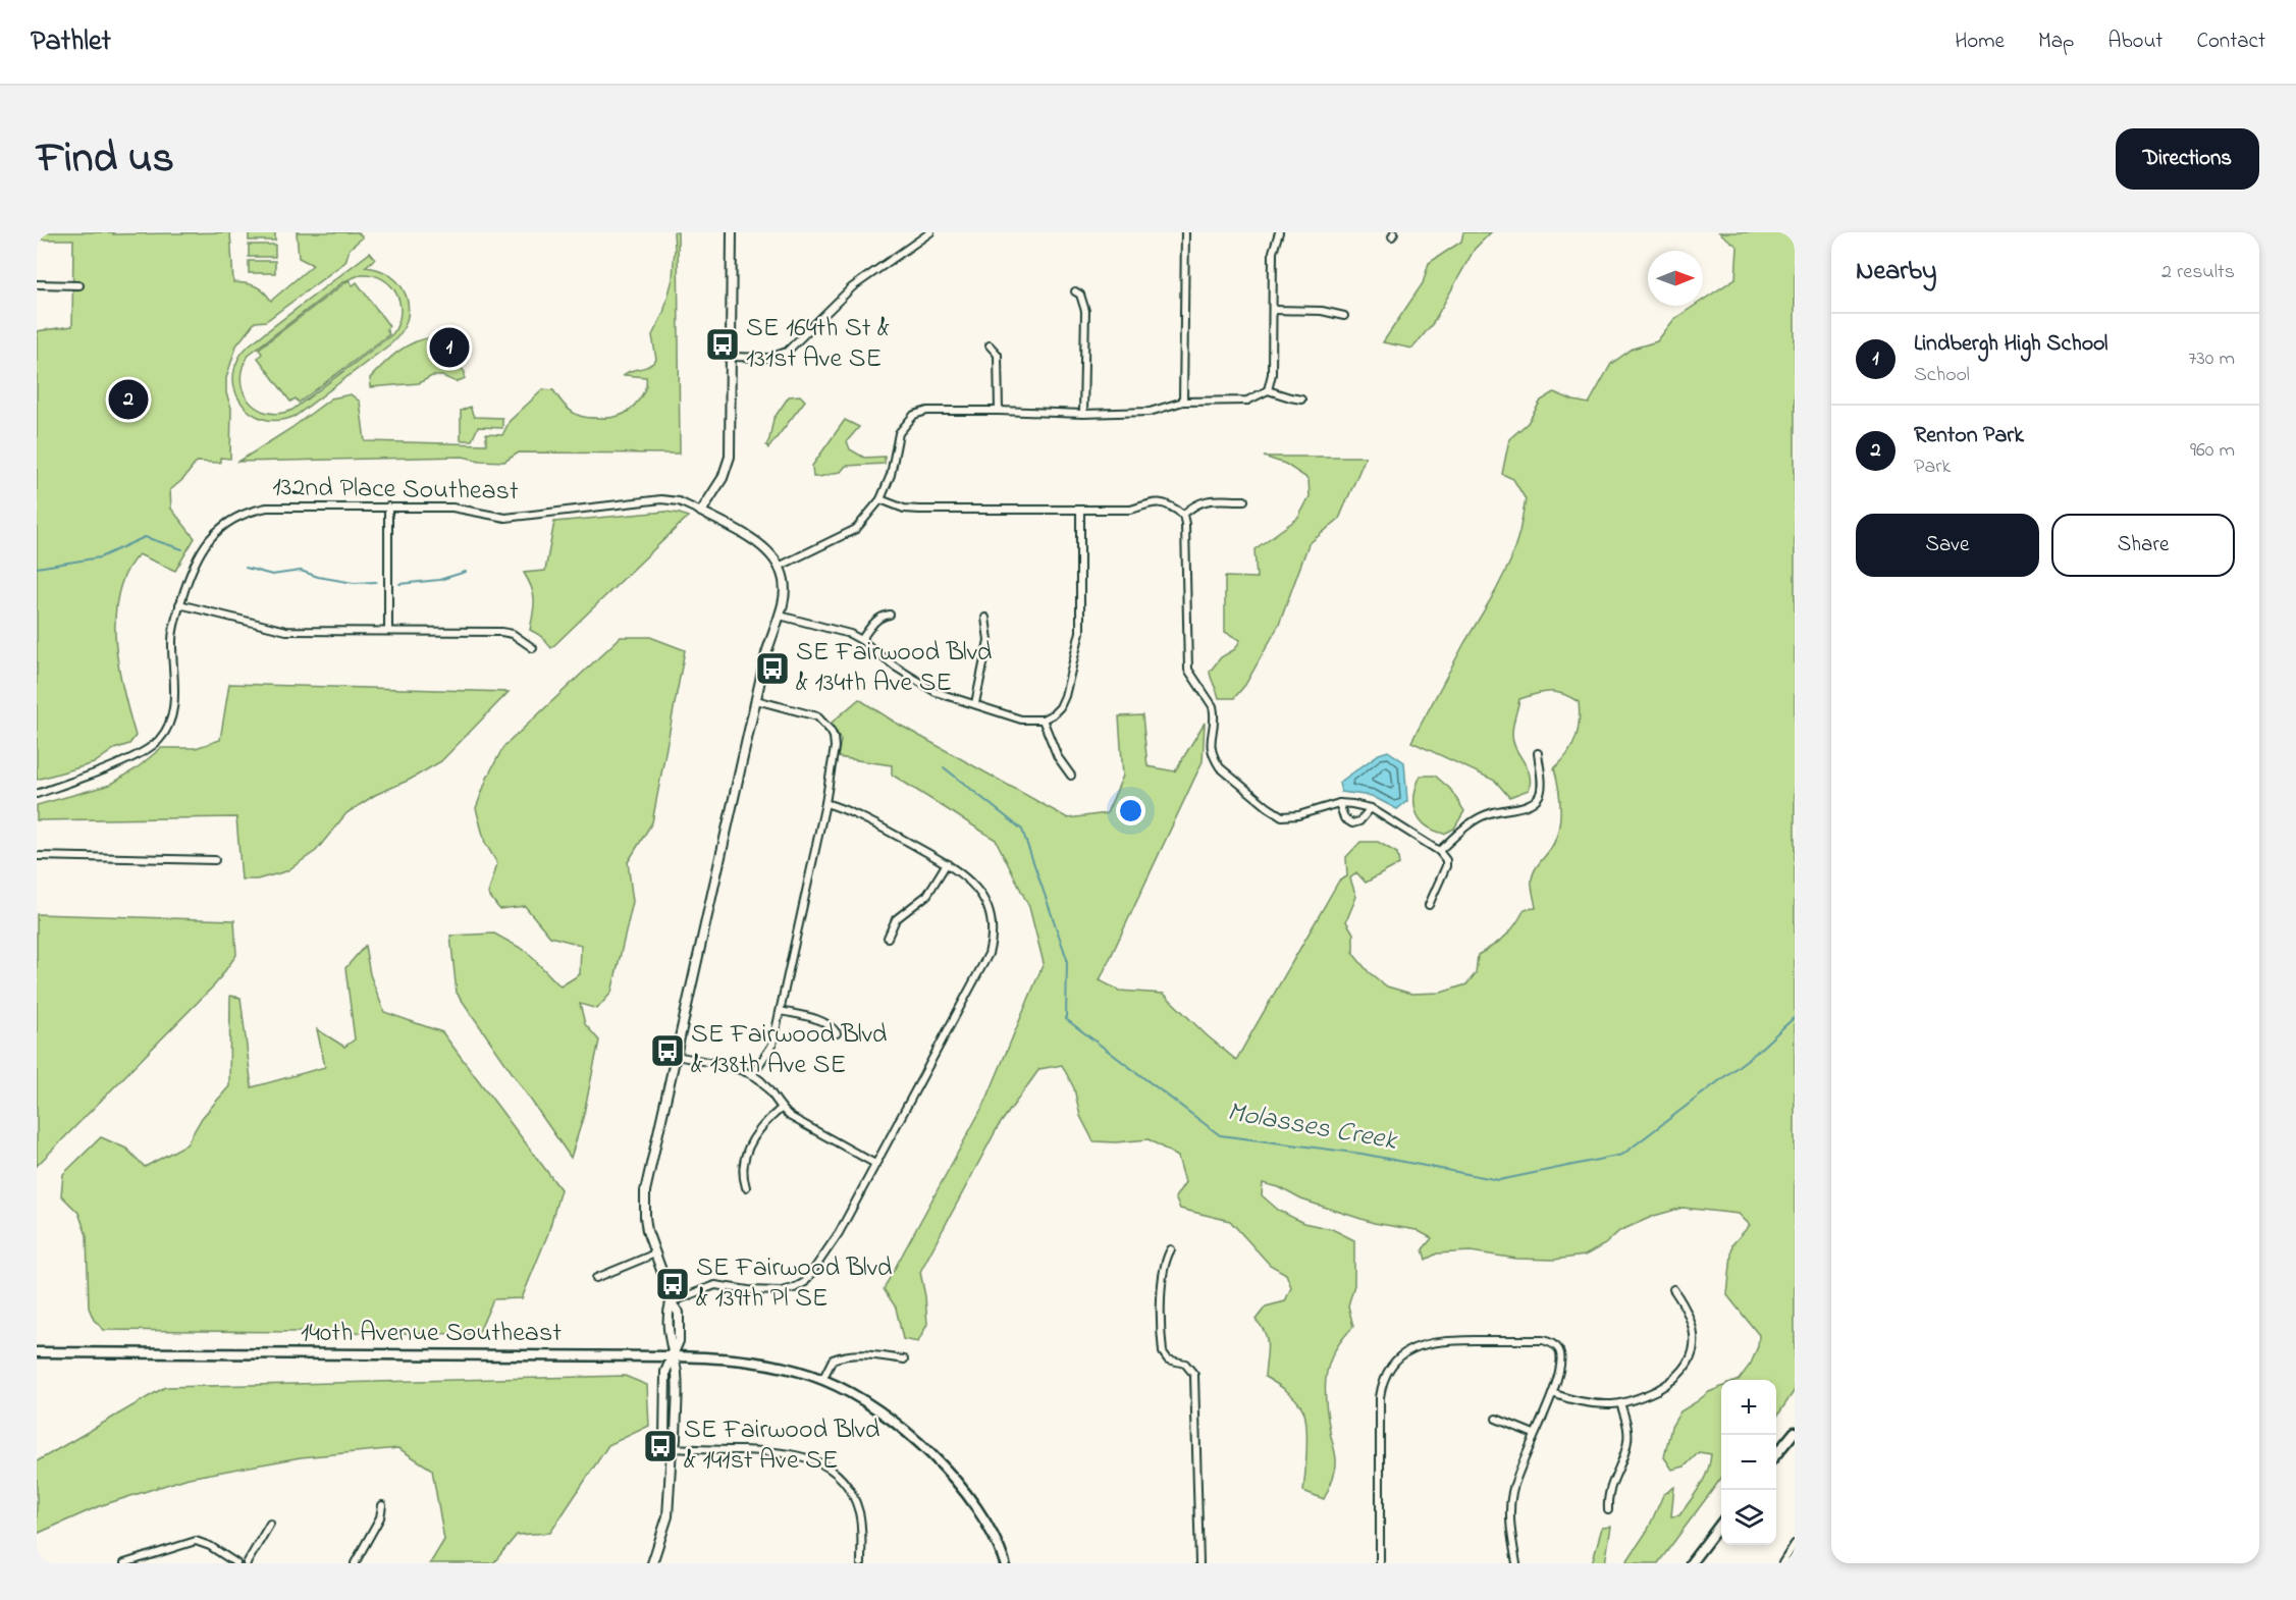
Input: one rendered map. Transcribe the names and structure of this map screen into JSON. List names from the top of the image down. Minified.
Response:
{"streets":{"main road":["140th Avenue Southeast"],"street":["132nd Place Southeast"]},"water":["Molasses Creek"],"places":{"bus stop":["SE 164th St & 131st Ave SE","SE Fairwood Blvd & 134th Ave SE","SE Fairwood Blvd & 138th Ave SE","SE Fairwood Blvd & 139th Pl SE","SE Fairwood Blvd & 141st Ave SE"]},"north":"right","page":{"header":"Pathlet","nav":["Home","Map","About","Contact"],"title":"Find us","buttons":["Directions",["Save","Share"]],"heading":["Nearby","2 results"],"list":[{"mark":"1","name":"Lindbergh High School","note":"School","value":"730 m"},{"mark":"2","name":"Renton Park","note":"Park","value":"960 m"}],"pins":["1","2"],"map_buttons":["+","−"]}}
